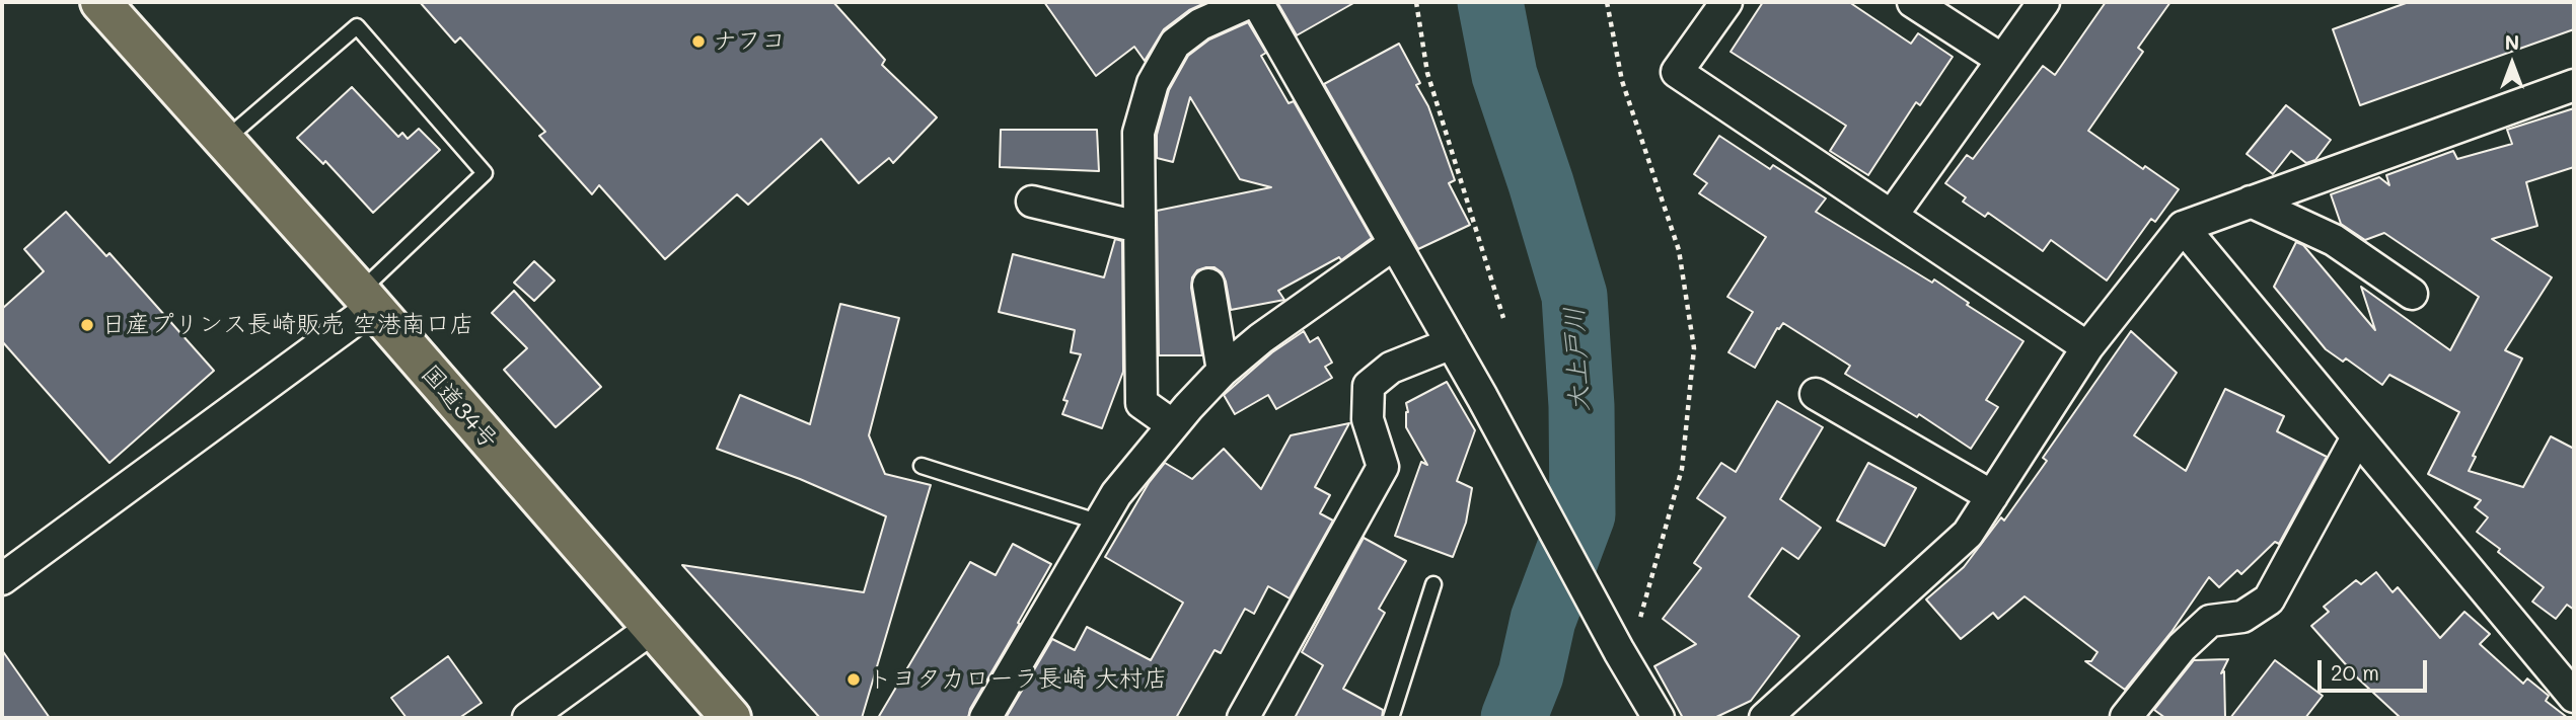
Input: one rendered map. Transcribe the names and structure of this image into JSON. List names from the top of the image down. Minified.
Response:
{"streets":{"highway":["国道34号"]},"water":["大上戸川"],"places":["ナフコ","日産プリンス長崎販売 空港南口店","トヨタカローラ長崎 大村店"],"scale_bar":"20 m","north":"top"}
